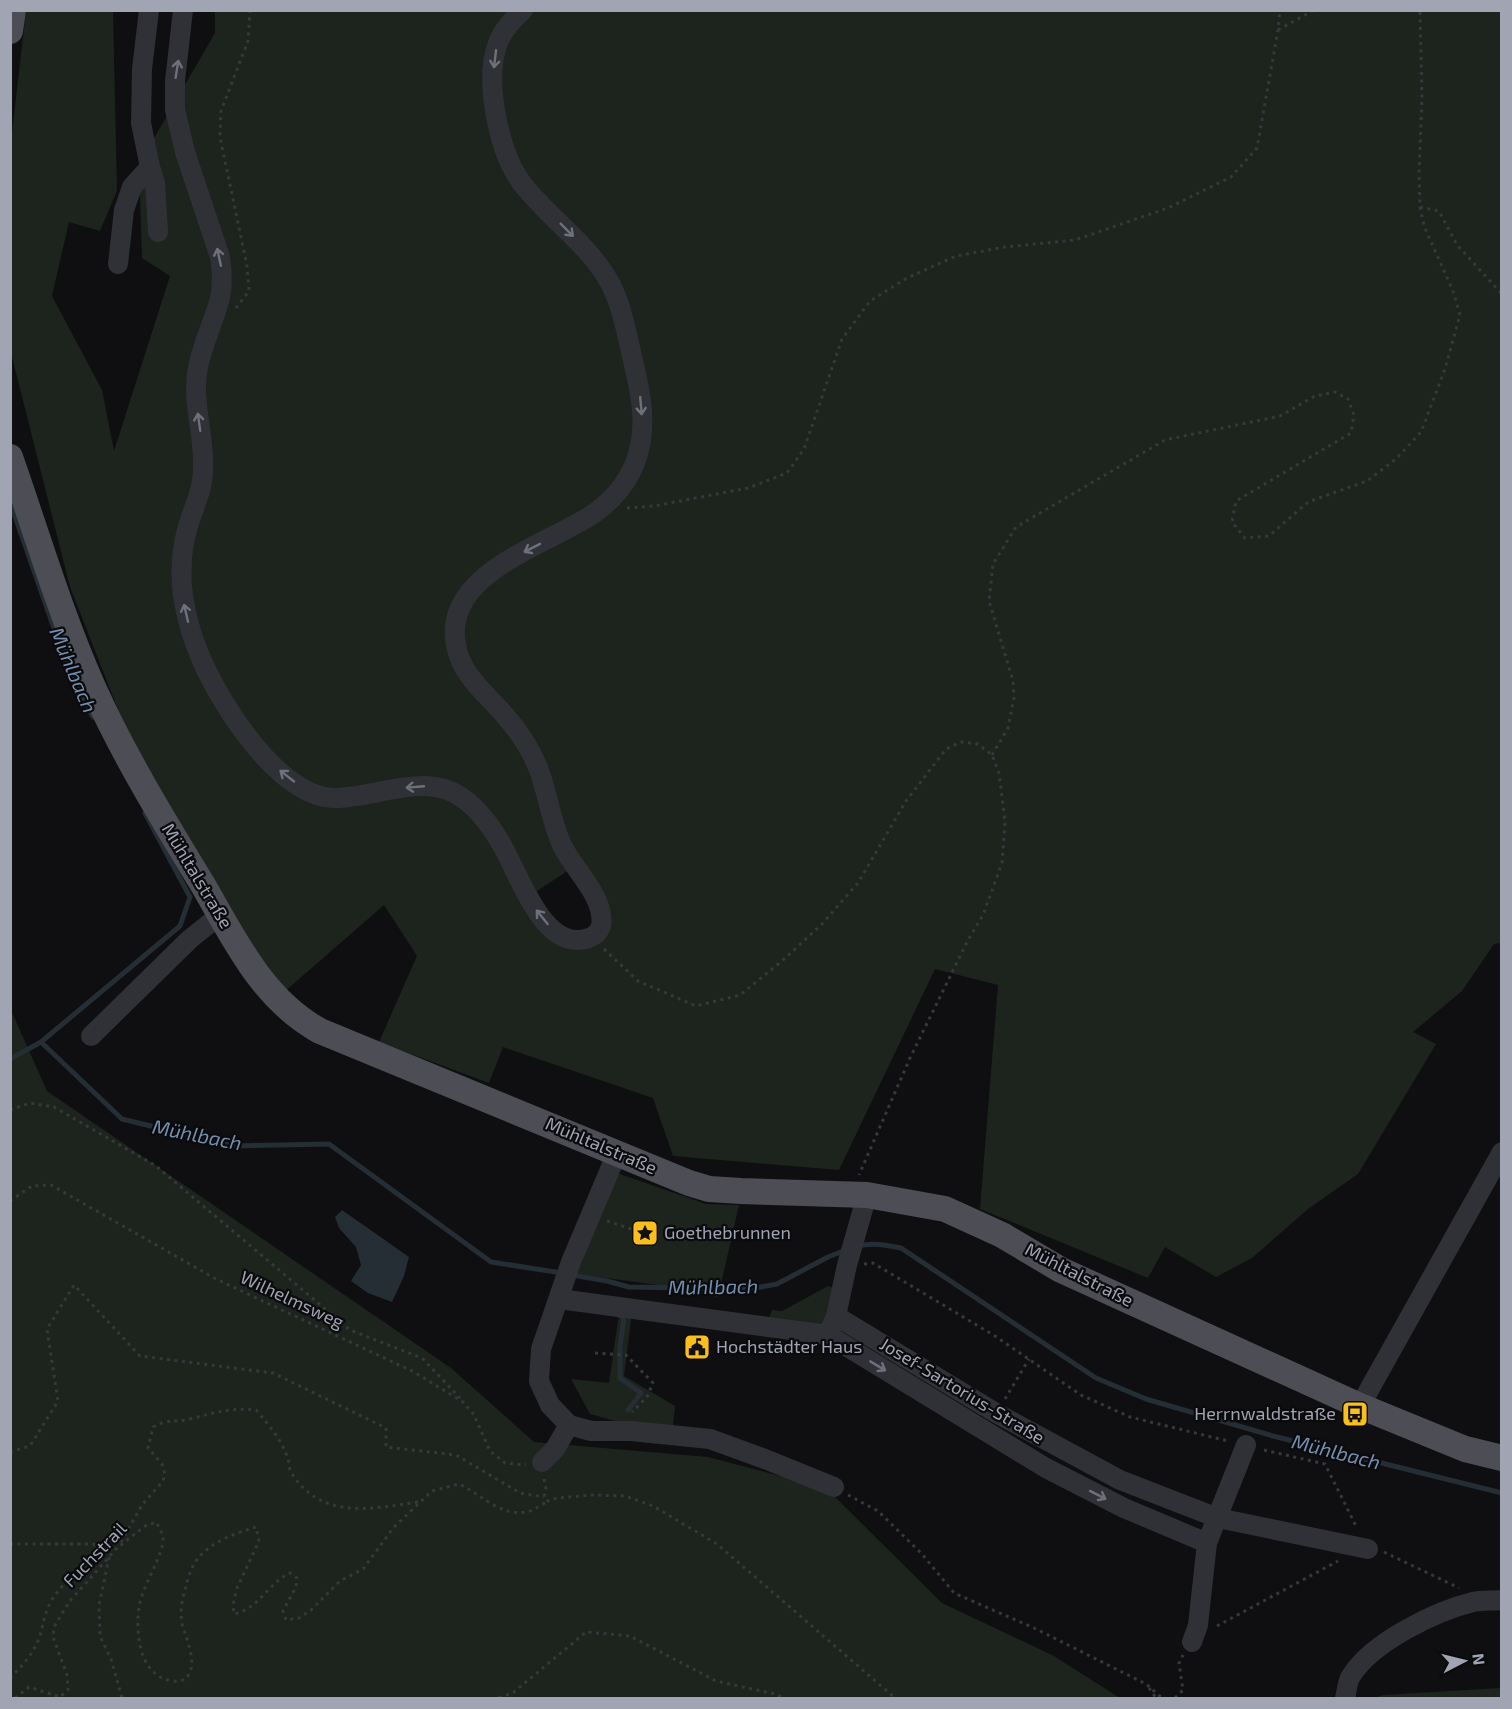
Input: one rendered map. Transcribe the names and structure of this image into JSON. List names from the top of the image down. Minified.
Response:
{"streets":{"main road":["Mühltalstraße"],"street":["Josef-Sartorius-Straße"],"path":["Wilhelmsweg","Fuchstrail"]},"water":["Mühlbach"],"places":{"place":["Goethebrunnen"],"public building":["Hochstädter Haus"],"bus stop":["Herrnwaldstraße"]},"north":"right"}
